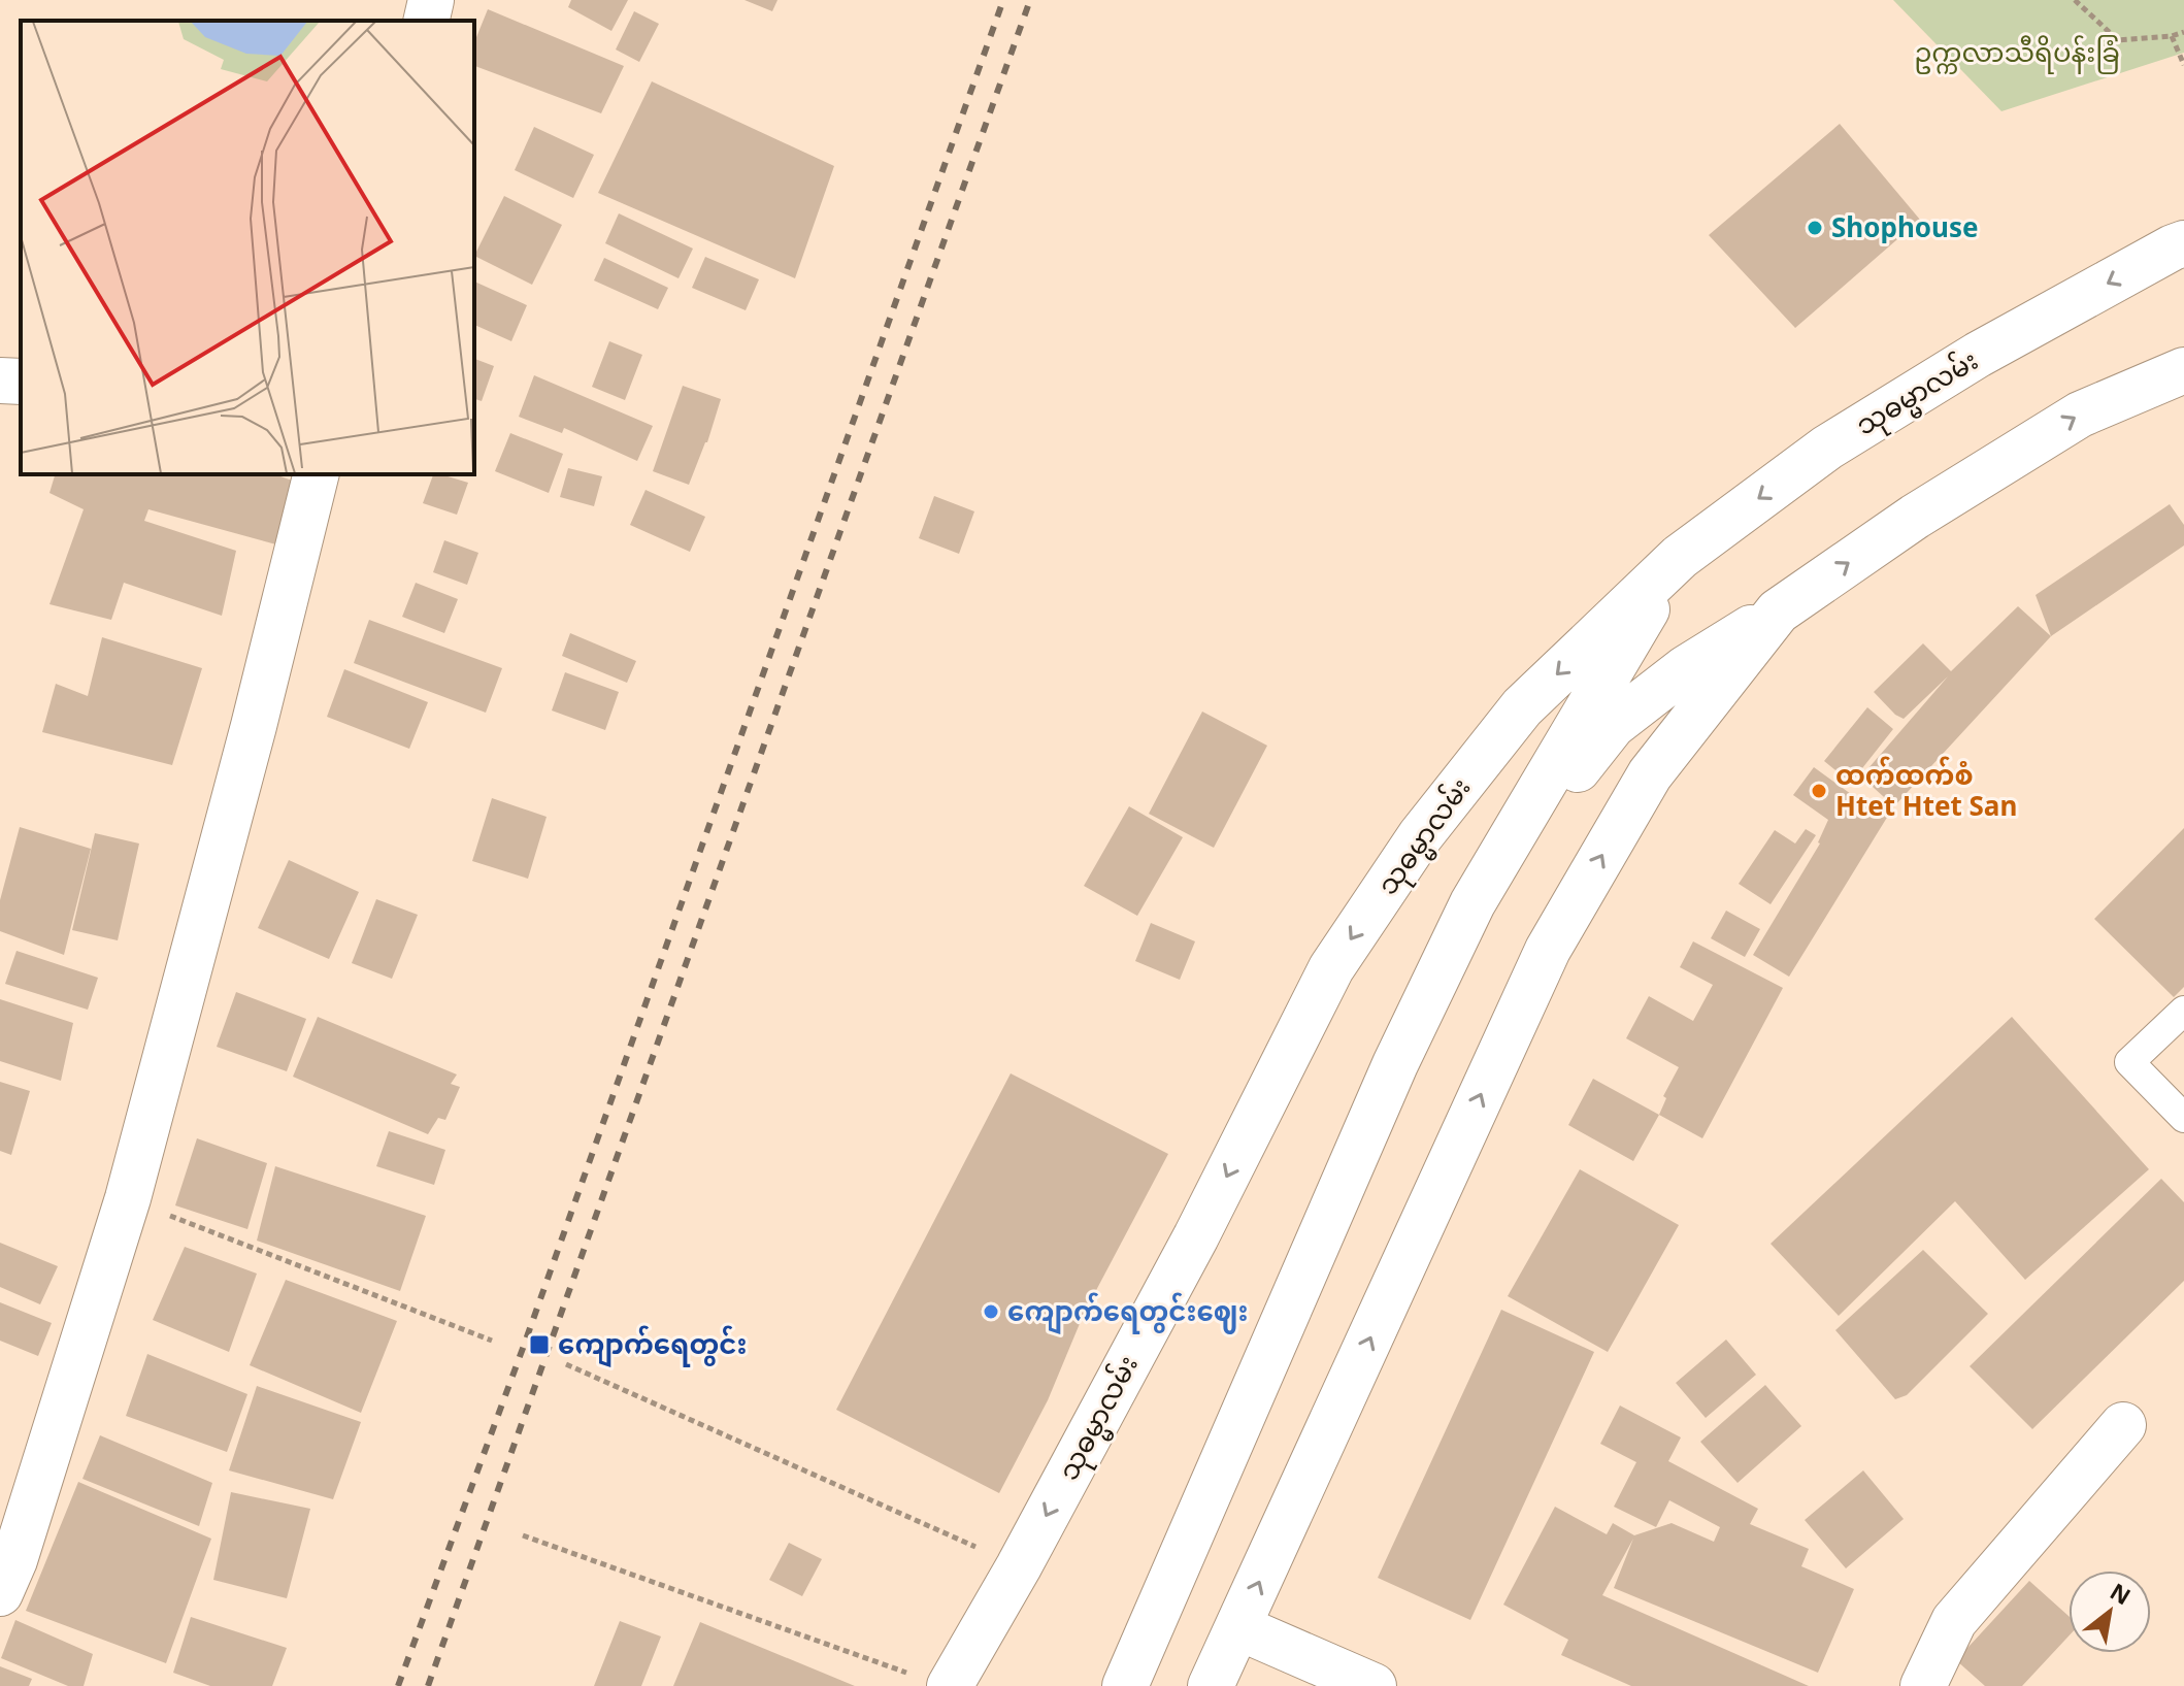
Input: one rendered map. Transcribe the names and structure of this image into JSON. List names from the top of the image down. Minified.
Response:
{"streets":{"main road":["သုဓမ္မာလမ်း"]},"parks":["ဥက္ကလာသီရိပန်းခြံ"],"places":{"other":["Shophouse","ထက်ထက်စံ Htet Htet San","ကျောက်ရေတွင်းဈေး"],"transit":["ကျောက်ရေတွင်း"]},"north":"top right"}
